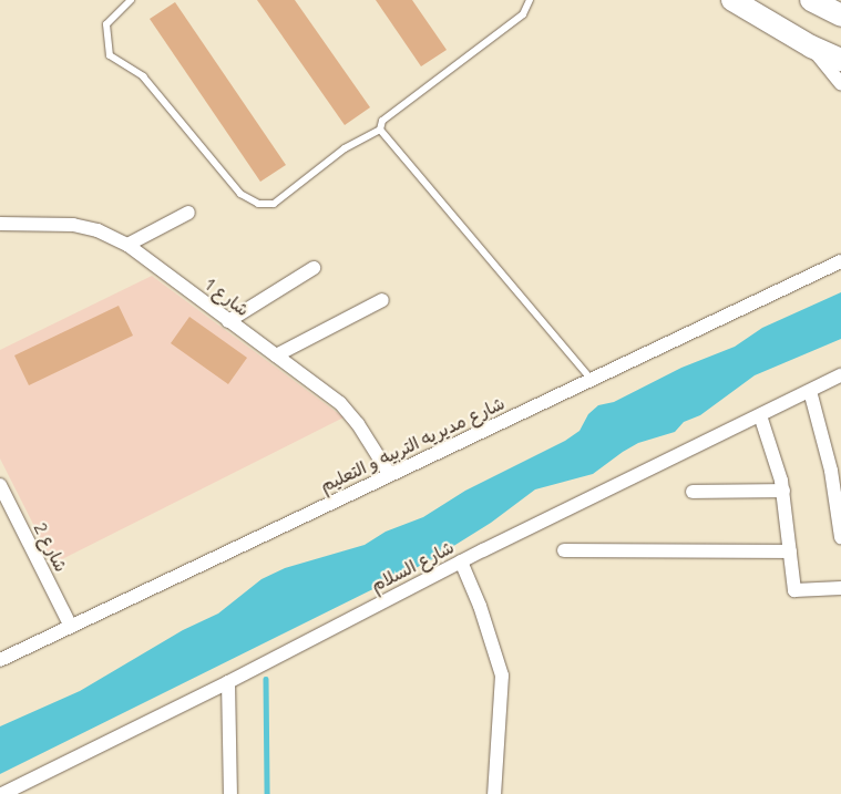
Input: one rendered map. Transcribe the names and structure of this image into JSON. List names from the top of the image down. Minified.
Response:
{"streets":{"street":["شارع 1","شارع مديريه التربيه و التعليم","شارع 2","شارع السلام"]},"crossings":[["شارع 1","شارع مديريه التربيه و التعليم"],["شارع مديريه التربيه و التعليم","شارع 2"]]}
